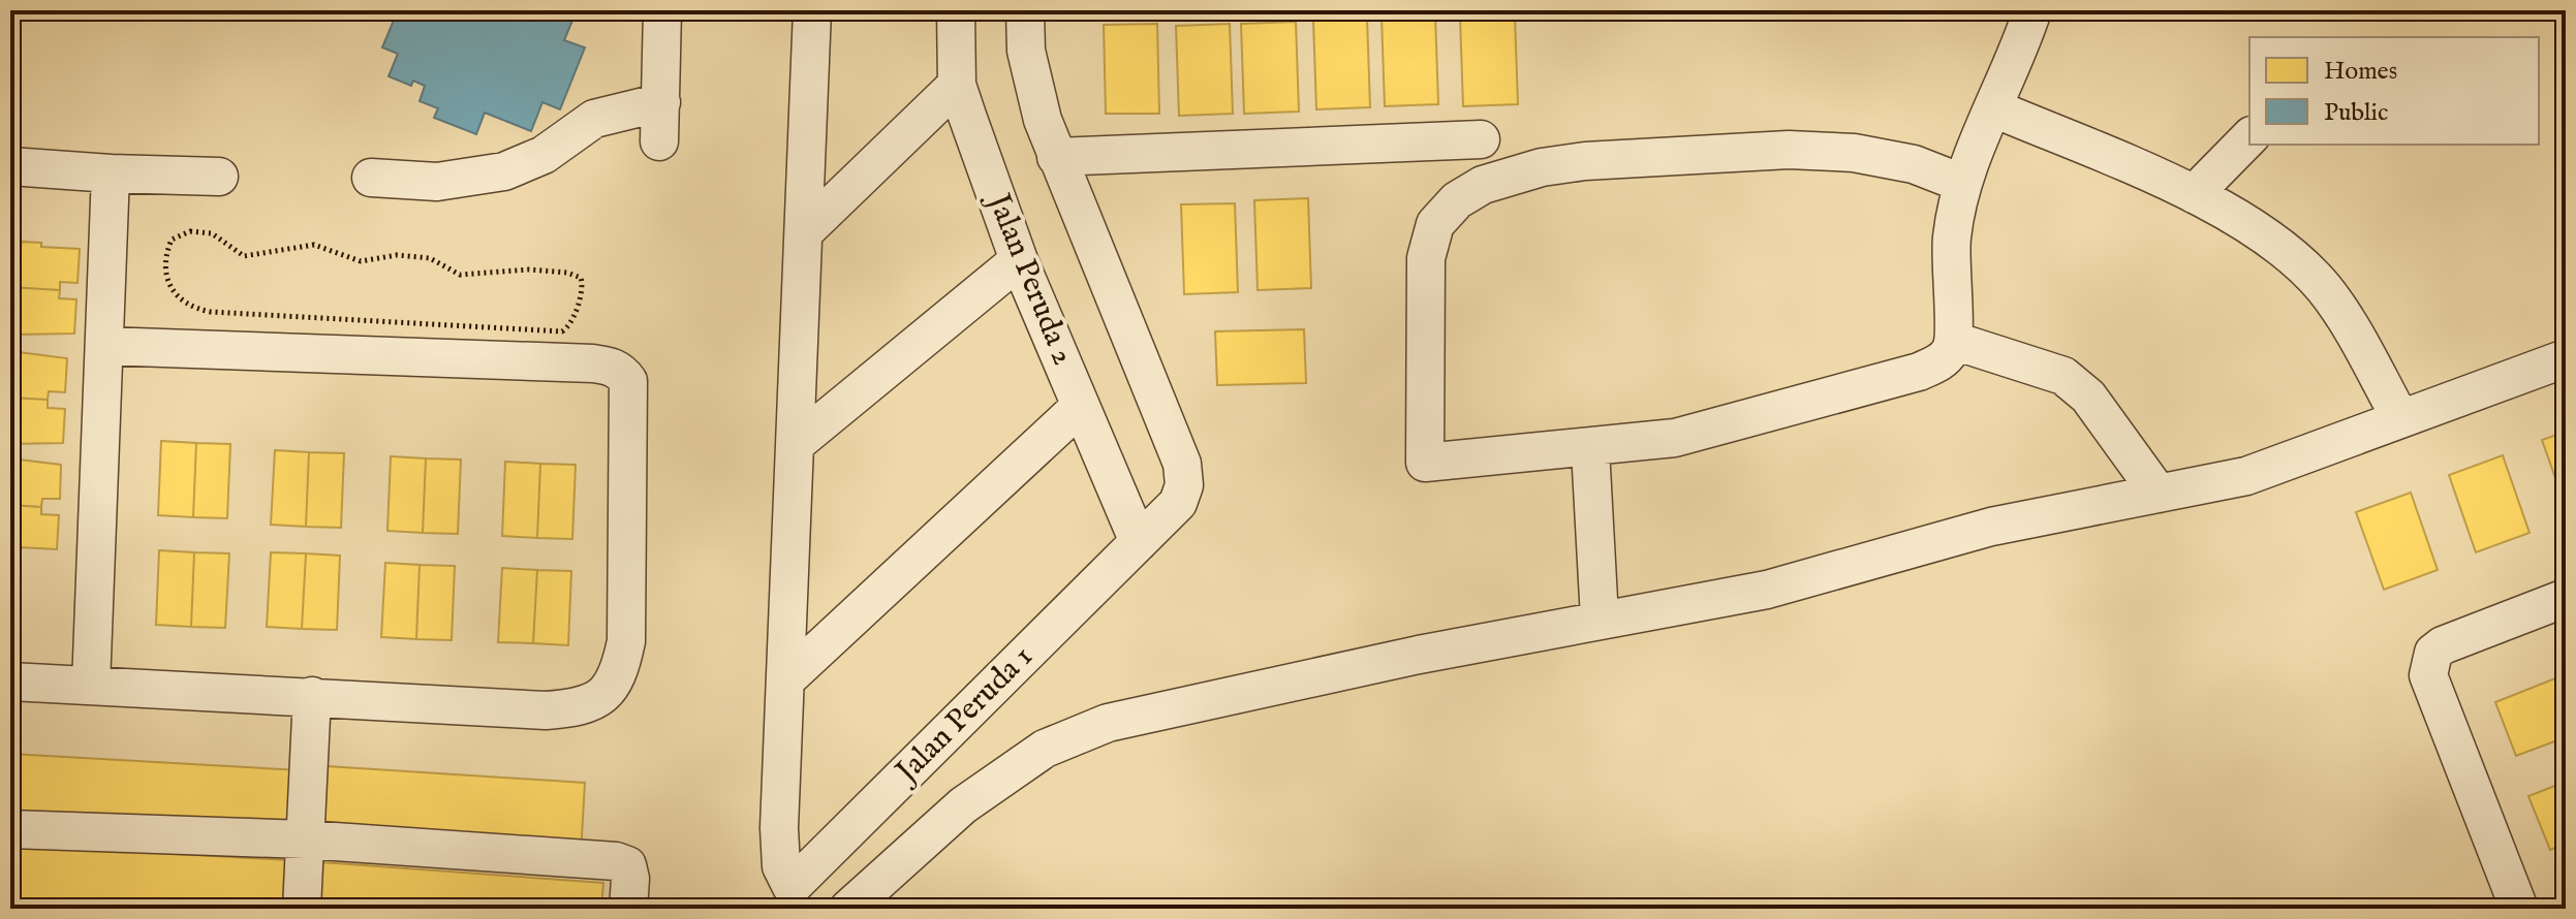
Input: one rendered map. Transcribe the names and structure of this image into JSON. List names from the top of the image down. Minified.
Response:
{"streets":{"street":["Jalan Peruda 2","Jalan Peruda 1"]},"crossings":[["Jalan Peruda 2","Jalan Peruda 1"]],"legend":["Homes","Public"]}
